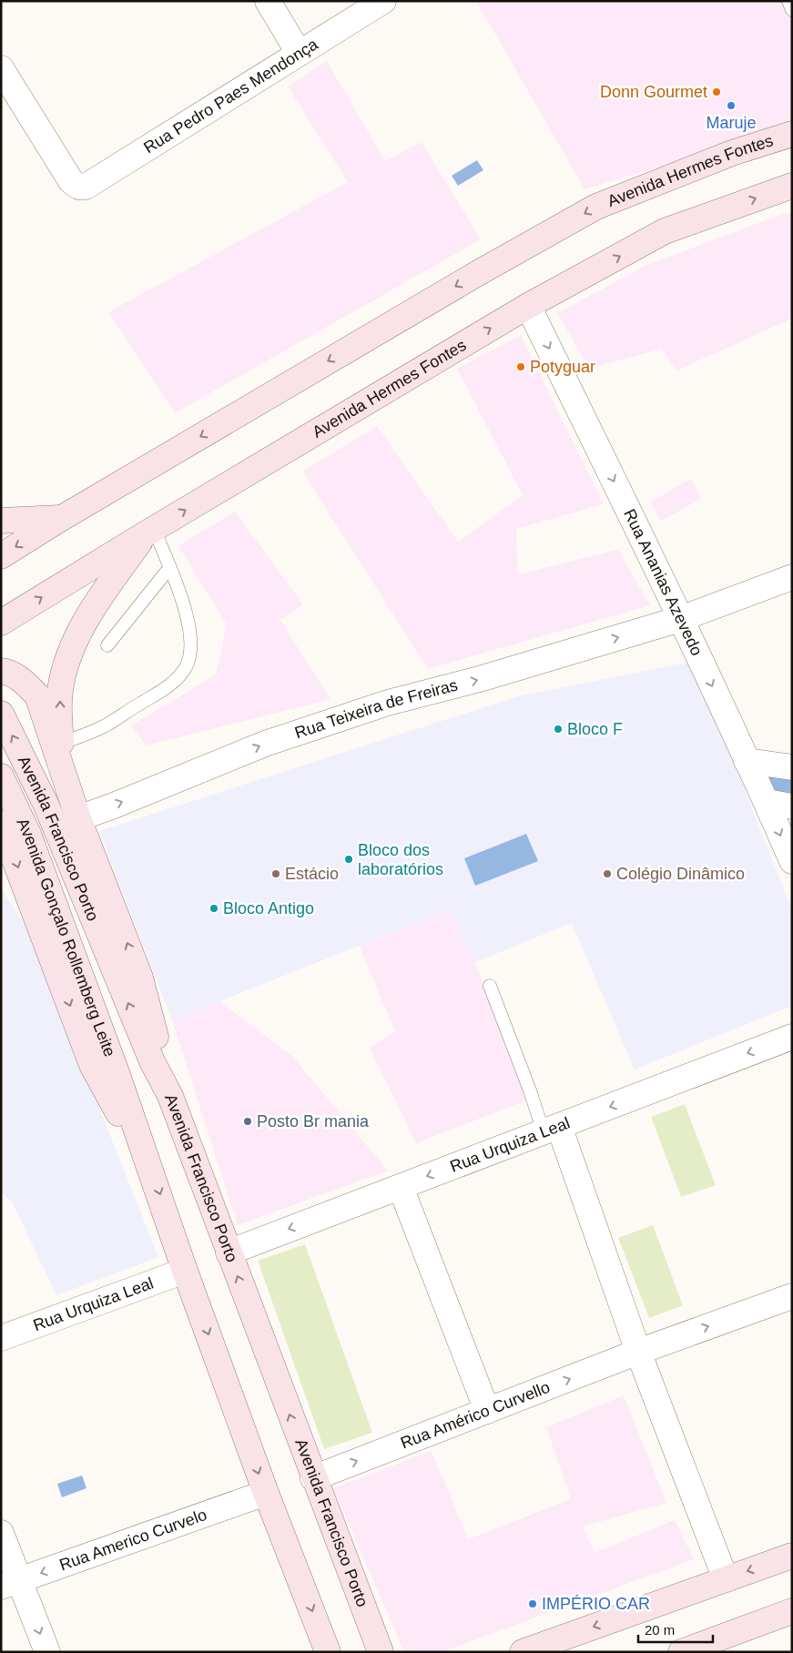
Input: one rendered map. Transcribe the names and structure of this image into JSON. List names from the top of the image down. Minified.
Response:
{"streets":{"main road":["Avenida Hermes Fontes","Avenida Francisco Porto","Avenida Gonçalo Rollemberg Leite"],"street":["Rua Pedro Paes Mendonça","Rua Ananias Azevedo","Rua Teixeira de Freiras","Rua Urquiza Leal","Rua Américo Curvello","Rua Americo Curvelo"]},"crossings":[["Avenida Hermes Fontes","Rua Ananias Azevedo"],["Rua Ananias Azevedo","Rua Teixeira de Freiras"],["Avenida Francisco Porto","Rua Urquiza Leal"],["Avenida Francisco Porto","Rua Américo Curvello"]],"one_way":["Rua Ananias Azevedo","Rua Teixeira de Freiras","Rua Urquiza Leal","Rua Américo Curvello","Rua Americo Curvelo"],"places":["Donn Gourmet","Maruje","Potyguar","Bloco F","Bloco dos laboratórios","Estácio","Colégio Dinâmico","Bloco Antigo","Posto Br mania","IMPÉRIO CAR"],"scale_bar":"20 m"}
